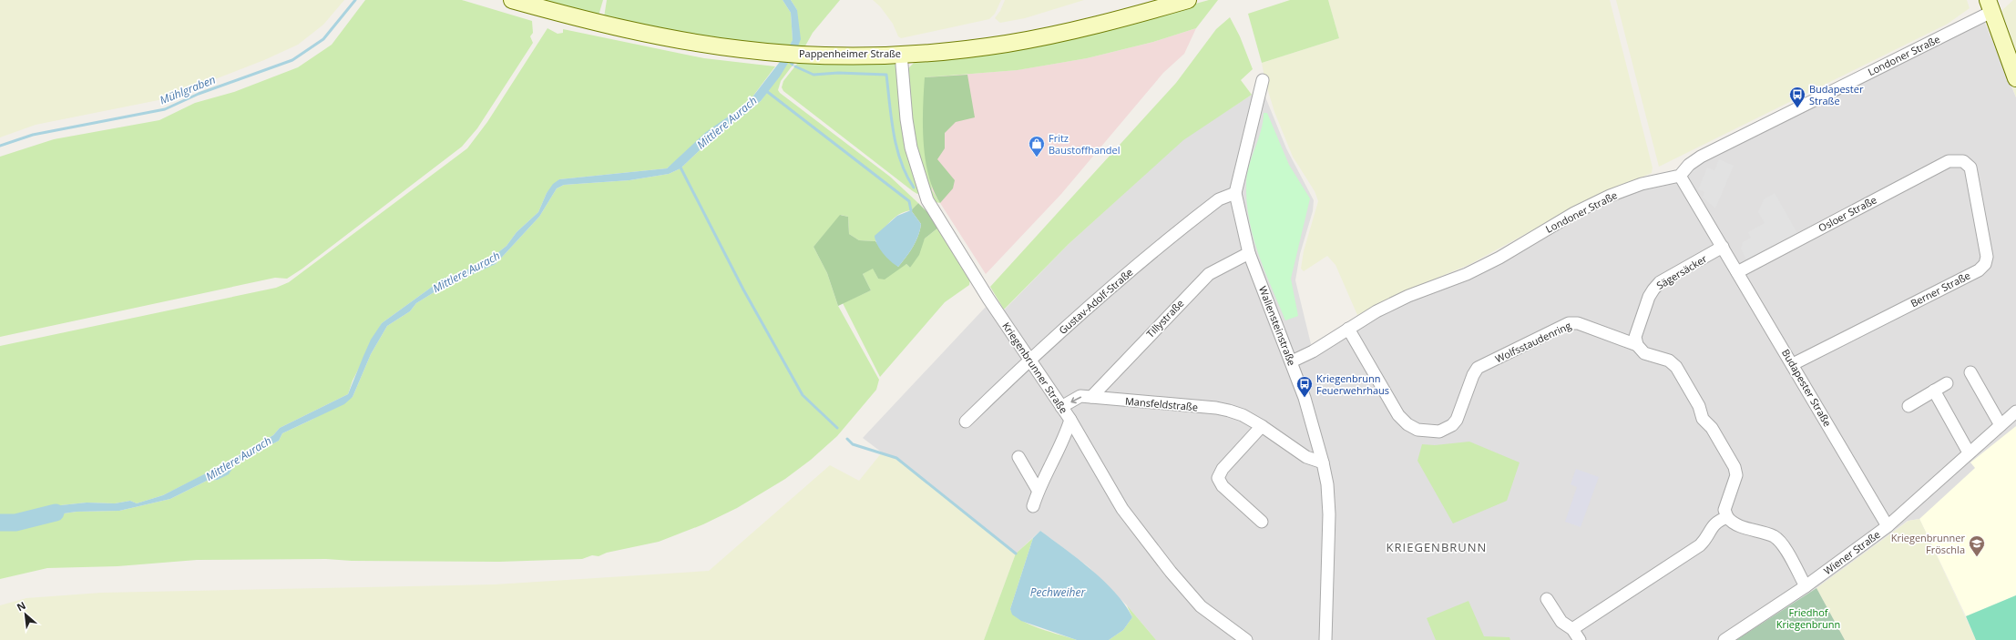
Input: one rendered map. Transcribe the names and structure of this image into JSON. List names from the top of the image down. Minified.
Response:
{"streets":{"street":["Pappenheimer Straße","Londoner Straße","Osloer Straße","Sägersäcker","Berner Straße","Gustav-Adolf-Straße","Tillystraße","Wallensteinstraße","Wolfsstaudenring","Kriegenbrunner Straße","Budapester Straße","Mansfeldstraße","Wiener Straße"]},"crossings":[["Pappenheimer Straße","Kriegenbrunner Straße"],["Londoner Straße","Wallensteinstraße"],["Londoner Straße","Wolfsstaudenring"],["Londoner Straße","Budapester Straße"],["Osloer Straße","Berner Straße"],["Osloer Straße","Budapester Straße"],["Sägersäcker","Wolfsstaudenring"],["Sägersäcker","Budapester Straße"],["Berner Straße","Budapester Straße"],["Gustav-Adolf-Straße","Wallensteinstraße"],["Gustav-Adolf-Straße","Kriegenbrunner Straße"],["Tillystraße","Wallensteinstraße"],["Tillystraße","Mansfeldstraße"],["Wallensteinstraße","Mansfeldstraße"],["Kriegenbrunner Straße","Mansfeldstraße"],["Budapester Straße","Wiener Straße"]],"districts":["KRIEGENBRUNN"],"water":["Mühlgraben","Mittlere Aurach","Pechweiher"],"parks":["Friedhof Kriegenbrunn"],"places":{"bus stop":["Budapester Straße","Kriegenbrunn Feuerwehrhaus"],"shop":["Fritz Baustoffhandel"],"school or university":["Kriegenbrunner Fröschla"]},"north":"top left"}
